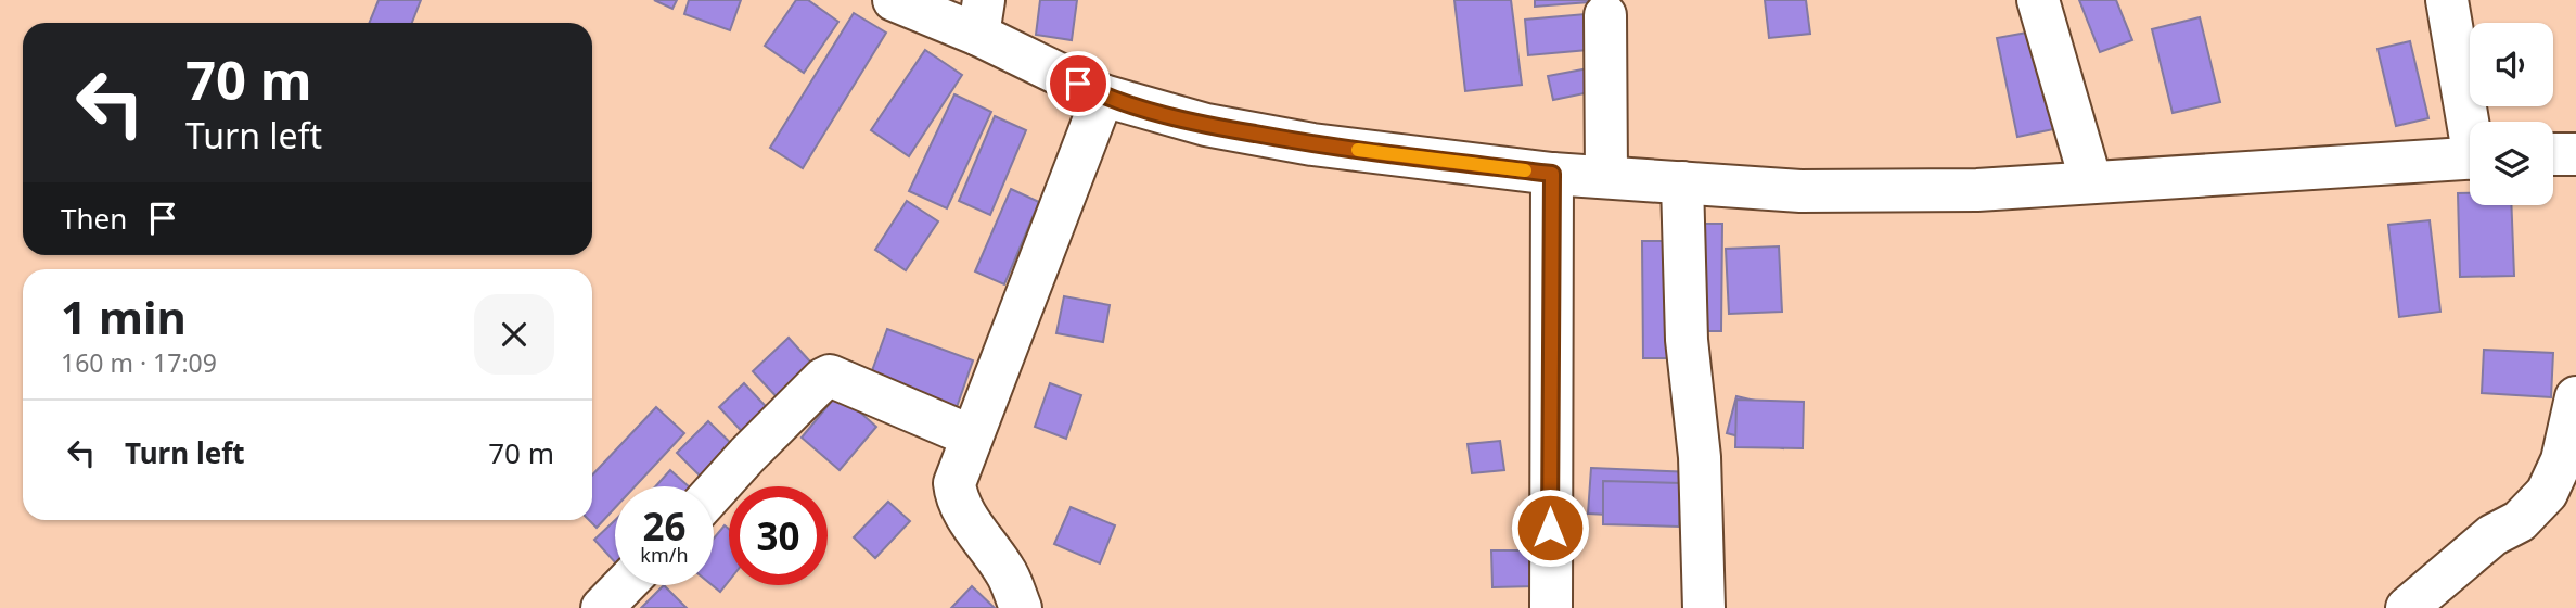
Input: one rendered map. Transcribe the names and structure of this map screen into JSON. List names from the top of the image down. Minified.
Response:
{"page":{"turn":["70 m","Turn left"],"then":"Then","heading":["1 min","160 m · 17:09"],"list":[{"name":"Turn left","value":"70 m"}],"speed":"26 km/h","limit":"30"}}
